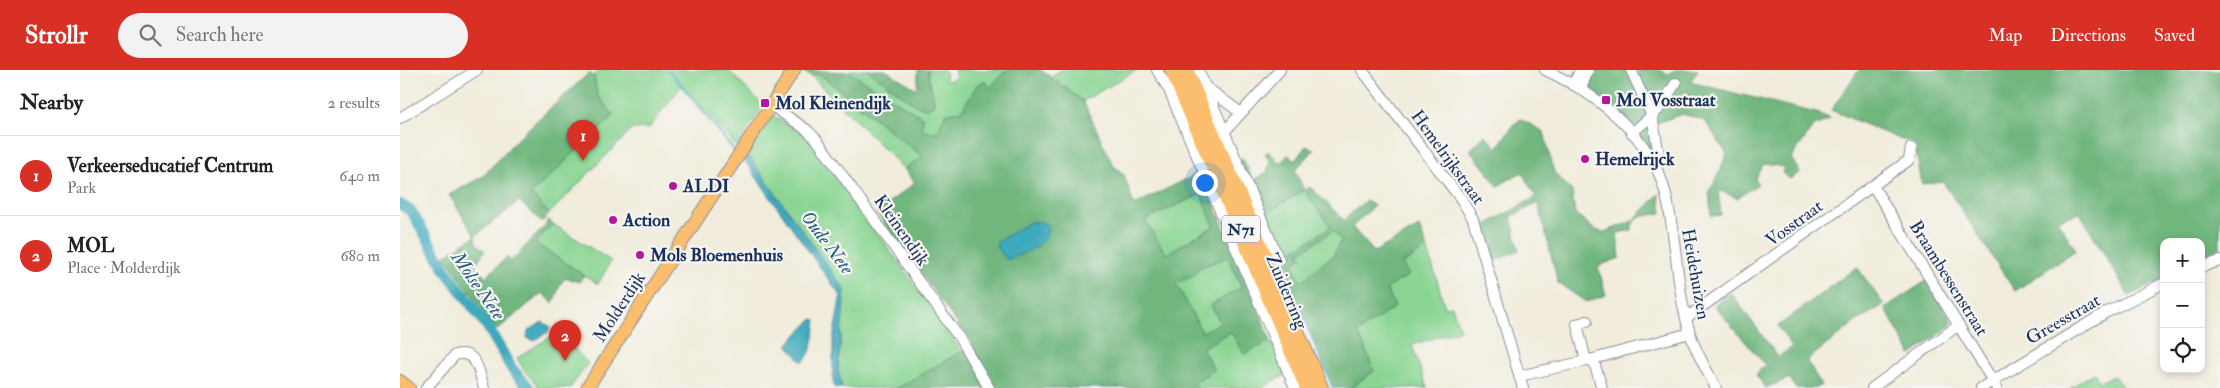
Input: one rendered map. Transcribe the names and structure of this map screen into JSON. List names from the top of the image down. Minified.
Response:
{"streets":{"highway":["N71","Zuiderring"],"main road":["Molderdijk"],"street":["Hemelrijkstraat","Vosstraat","Kleinendijk","Heidehuizen","Braambessenstraat","Greesstraat"]},"crossings":[["Vosstraat","Heidehuizen"],["Vosstraat","Braambessenstraat"],["Kleinendijk","Molderdijk"],["Braambessenstraat","Greesstraat"]],"water":["Oude Nete","Molse Nete"],"places":{"transit":["Mol Vosstraat","Mol Kleinendijk"],"other":["Hemelrijck","ALDI","Action","Mols Bloemenhuis"]},"page":{"header":"Strollr","search":"Search here","nav":["Map","Directions","Saved"],"heading":["Nearby","2 results"],"pins":["1","2"],"list":[{"mark":"1","name":"Verkeerseducatief Centrum","note":"Park","value":"640 m"},{"mark":"2","name":"MOL","note":"Place · Molderdijk","value":"680 m"}],"map_buttons":["+","−"]}}
